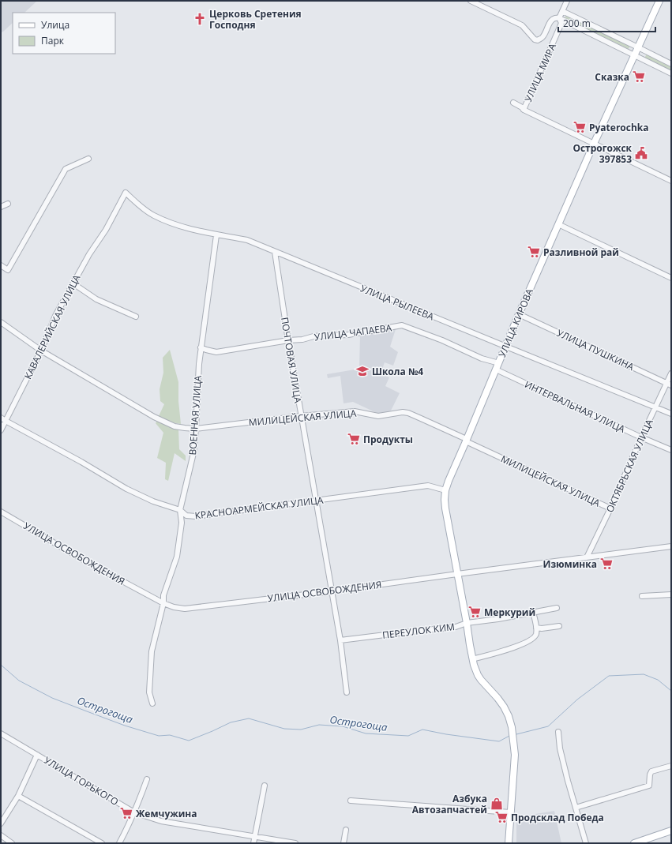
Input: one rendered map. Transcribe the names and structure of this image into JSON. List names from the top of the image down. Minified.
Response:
{"streets":{"main road":["УЛИЦА КИРОВА"],"street":["УЛИЦА МИРА","УЛИЦА РЫЛЕЕВА","КАВАЛЕРИЙСКАЯ УЛИЦА","УЛИЦА ЧАПАЕВА","УЛИЦА ПУШКИНА","ПОЧТОВАЯ УЛИЦА","ИНТЕРВАЛЬНАЯ УЛИЦА","ВОЕННАЯ УЛИЦА","МИЛИЦЕЙСКАЯ УЛИЦА","ОКТЯБРЬСКАЯ УЛИЦА","КРАСНОАРМЕЙСКАЯ УЛИЦА","УЛИЦА ОСВОБОЖДЕНИЯ","ПЕРЕУЛОК КИМ","УЛИЦА ГОРЬКОГО"]},"crossings":[["УЛИЦА РЫЛЕЕВА","УЛИЦА КИРОВА"],["УЛИЦА РЫЛЕЕВА","КАВАЛЕРИЙСКАЯ УЛИЦА"],["УЛИЦА РЫЛЕЕВА","ПОЧТОВАЯ УЛИЦА"],["УЛИЦА РЫЛЕЕВА","ВОЕННАЯ УЛИЦА"],["УЛИЦА РЫЛЕЕВА","ОКТЯБРЬСКАЯ УЛИЦА"],["УЛИЦА КИРОВА","УЛИЦА ЧАПАЕВА"],["УЛИЦА КИРОВА","УЛИЦА ПУШКИНА"],["УЛИЦА КИРОВА","ИНТЕРВАЛЬНАЯ УЛИЦА"],["УЛИЦА КИРОВА","МИЛИЦЕЙСКАЯ УЛИЦА"],["УЛИЦА КИРОВА","КРАСНОАРМЕЙСКАЯ УЛИЦА"],["УЛИЦА КИРОВА","УЛИЦА ОСВОБОЖДЕНИЯ"],["УЛИЦА КИРОВА","ПЕРЕУЛОК КИМ"],["КАВАЛЕРИЙСКАЯ УЛИЦА","МИЛИЦЕЙСКАЯ УЛИЦА"],["КАВАЛЕРИЙСКАЯ УЛИЦА","КРАСНОАРМЕЙСКАЯ УЛИЦА"],["УЛИЦА ЧАПАЕВА","ПОЧТОВАЯ УЛИЦА"],["УЛИЦА ЧАПАЕВА","ВОЕННАЯ УЛИЦА"],["УЛИЦА ПУШКИНА","ОКТЯБРЬСКАЯ УЛИЦА"],["ПОЧТОВАЯ УЛИЦА","МИЛИЦЕЙСКАЯ УЛИЦА"],["ПОЧТОВАЯ УЛИЦА","КРАСНОАРМЕЙСКАЯ УЛИЦА"],["ПОЧТОВАЯ УЛИЦА","УЛИЦА ОСВОБОЖДЕНИЯ"],["ПОЧТОВАЯ УЛИЦА","ПЕРЕУЛОК КИМ"],["ИНТЕРВАЛЬНАЯ УЛИЦА","ОКТЯБРЬСКАЯ УЛИЦА"],["ВОЕННАЯ УЛИЦА","МИЛИЦЕЙСКАЯ УЛИЦА"],["ВОЕННАЯ УЛИЦА","КРАСНОАРМЕЙСКАЯ УЛИЦА"],["ВОЕННАЯ УЛИЦА","УЛИЦА ОСВОБОЖДЕНИЯ"],["МИЛИЦЕЙСКАЯ УЛИЦА","ОКТЯБРЬСКАЯ УЛИЦА"],["ОКТЯБРЬСКАЯ УЛИЦА","УЛИЦА ОСВОБОЖДЕНИЯ"]],"water":["Острогоща"],"places":{"church":["Церковь Сретения Господня"],"supermarket":["Сказка","Pyaterochka","Разливной рай","Продукты","Изюминка","Меркурий","Жемчужина","Продсклад Победа"],"public building":["Острогожск 397853"],"school or university":["Школа №4"],"shop":["Азбука Автозапчастей"]},"legend":["Улица","Парк"],"scale_bar":"200 m"}
